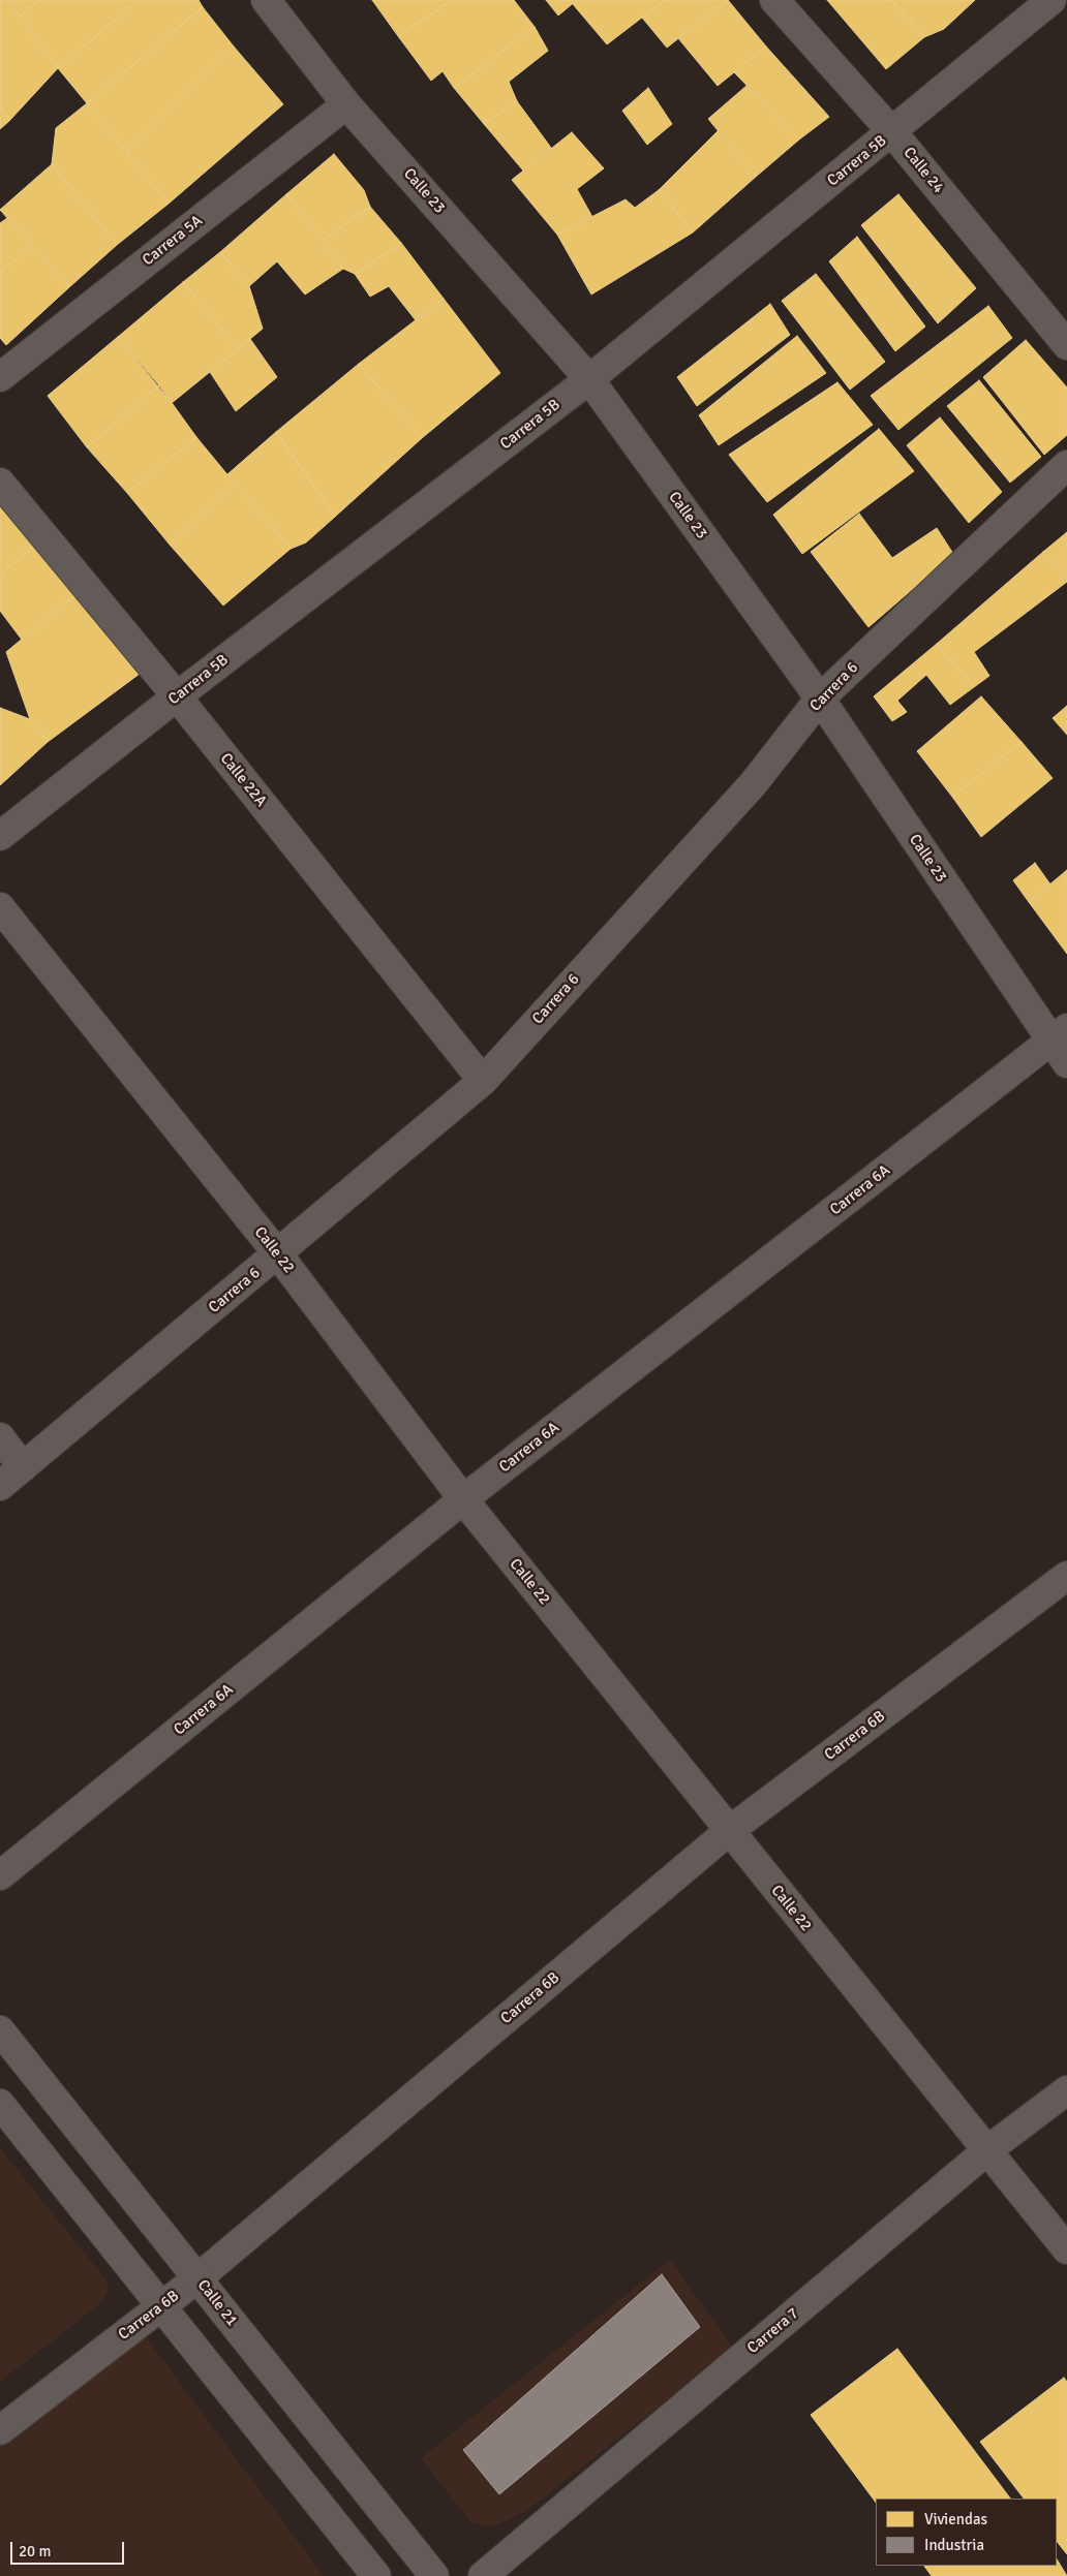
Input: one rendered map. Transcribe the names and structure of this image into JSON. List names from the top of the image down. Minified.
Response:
{"streets":{"street":["Carrera 5B","Calle 24","Calle 23","Carrera 5A","Carrera 6","Calle 22A","Carrera 6A","Calle 22","Carrera 6B","Calle 21","Carrera 7"]},"crossings":[["Carrera 5B","Calle 24"],["Carrera 5B","Calle 23"],["Carrera 5B","Calle 22A"],["Calle 23","Carrera 5A"],["Calle 23","Carrera 6"],["Calle 23","Carrera 6A"],["Carrera 6","Calle 22A"],["Carrera 6","Calle 22"],["Carrera 6A","Calle 22"],["Calle 22","Carrera 6B"],["Calle 22","Carrera 7"],["Carrera 6B","Calle 21"]],"legend":["Viviendas","Industria"],"scale_bar":"20 m"}
